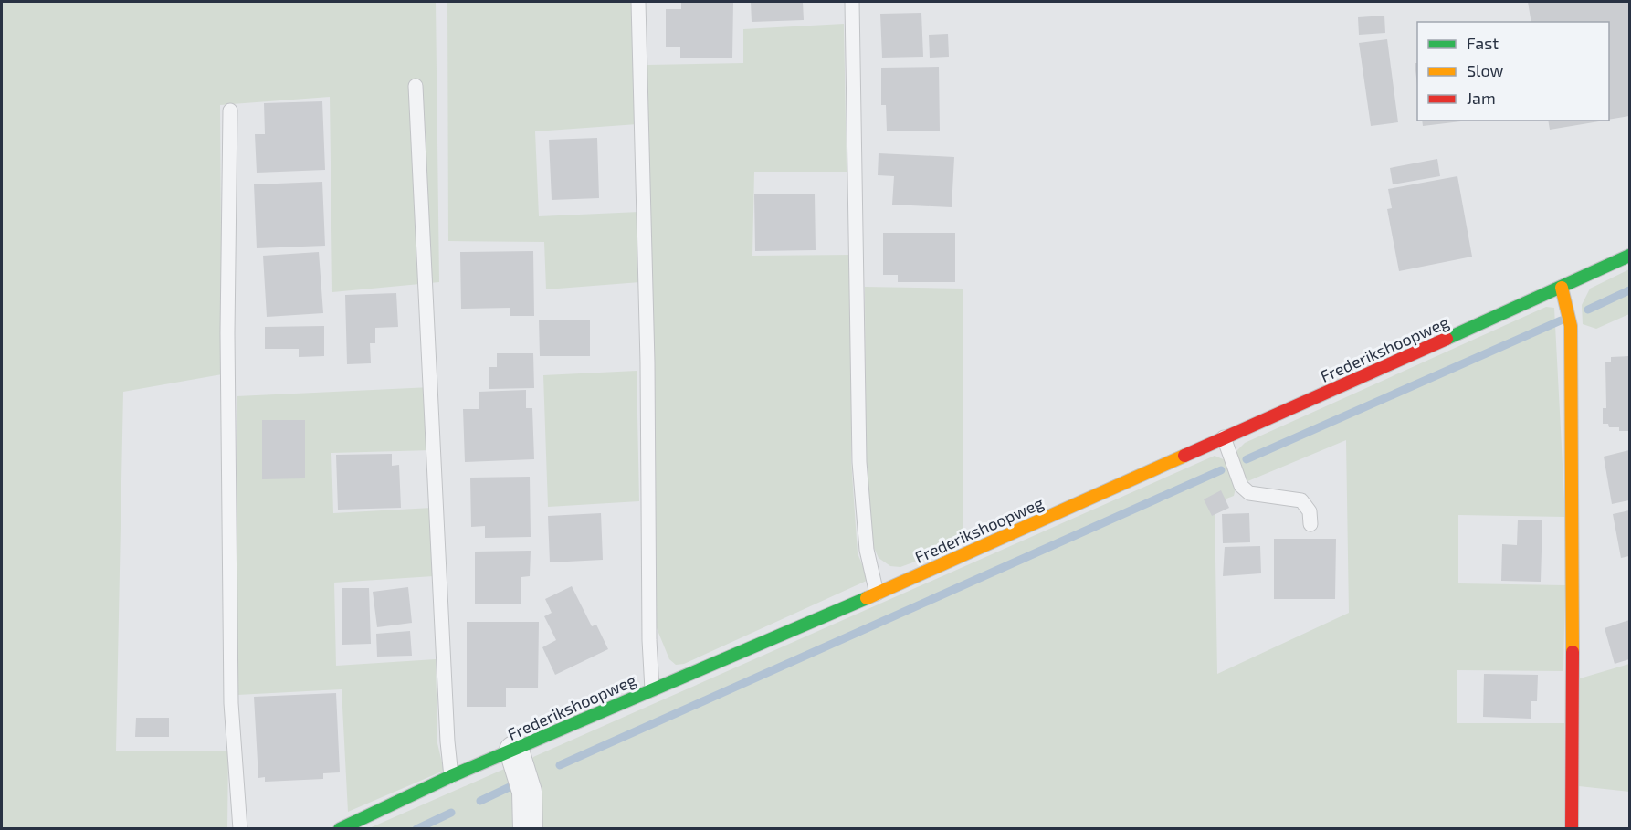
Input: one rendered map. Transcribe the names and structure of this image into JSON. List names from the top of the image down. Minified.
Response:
{"streets":{"street":["Frederikshoopweg"]},"legend":["Fast","Slow","Jam"]}
